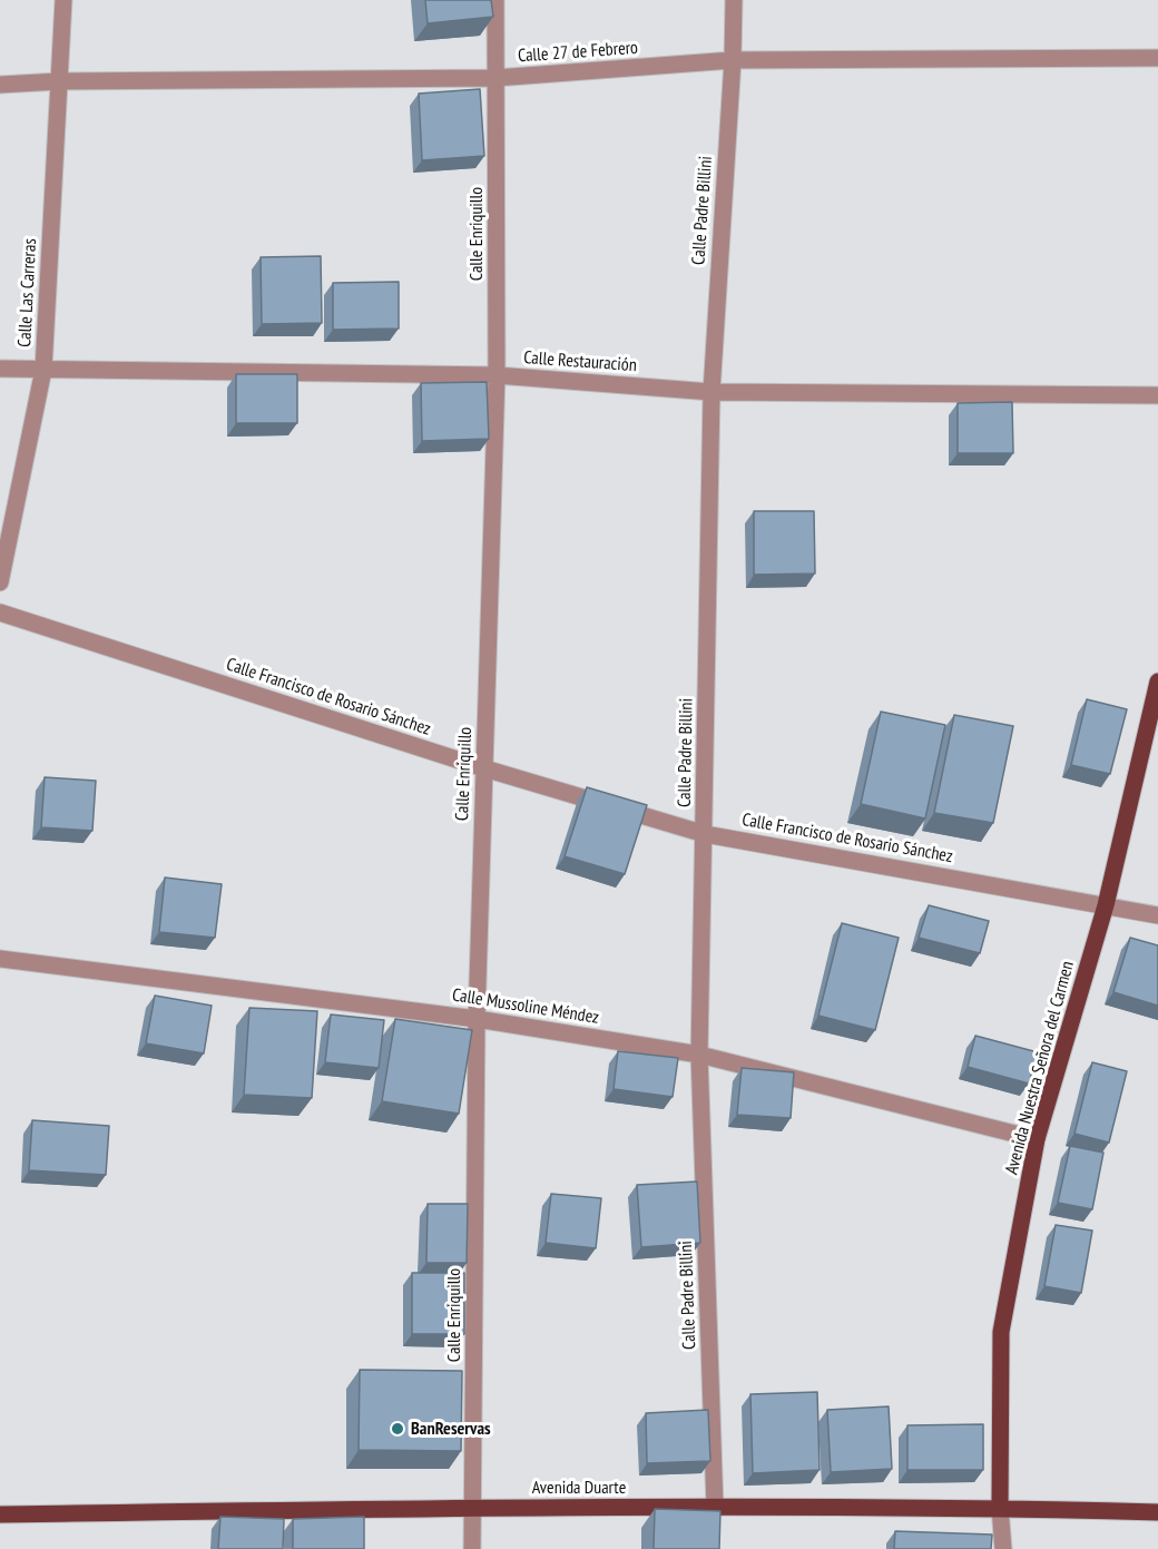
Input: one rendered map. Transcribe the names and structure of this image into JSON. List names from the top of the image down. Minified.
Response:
{"streets":{"main road":["Avenida Nuestra Señora del Carmen","Avenida Duarte"],"street":["Calle 27 de Febrero","Calle Padre Billini","Calle Enriquillo","Calle Las Carreras","Calle Restauración","Calle Francisco de Rosario Sánchez","Calle Mussoline Méndez"]},"crossings":[["Calle 27 de Febrero","Calle Padre Billini"],["Calle 27 de Febrero","Calle Enriquillo"],["Calle 27 de Febrero","Calle Las Carreras"],["Calle Padre Billini","Calle Restauración"],["Calle Padre Billini","Calle Francisco de Rosario Sánchez"],["Calle Padre Billini","Calle Mussoline Méndez"],["Calle Padre Billini","Avenida Duarte"],["Calle Enriquillo","Calle Restauración"],["Calle Enriquillo","Calle Francisco de Rosario Sánchez"],["Calle Enriquillo","Calle Mussoline Méndez"],["Calle Enriquillo","Avenida Duarte"],["Calle Las Carreras","Calle Restauración"],["Calle Francisco de Rosario Sánchez","Avenida Nuestra Señora del Carmen"],["Calle Mussoline Méndez","Avenida Nuestra Señora del Carmen"],["Avenida Nuestra Señora del Carmen","Avenida Duarte"]],"places":["BanReservas"]}
